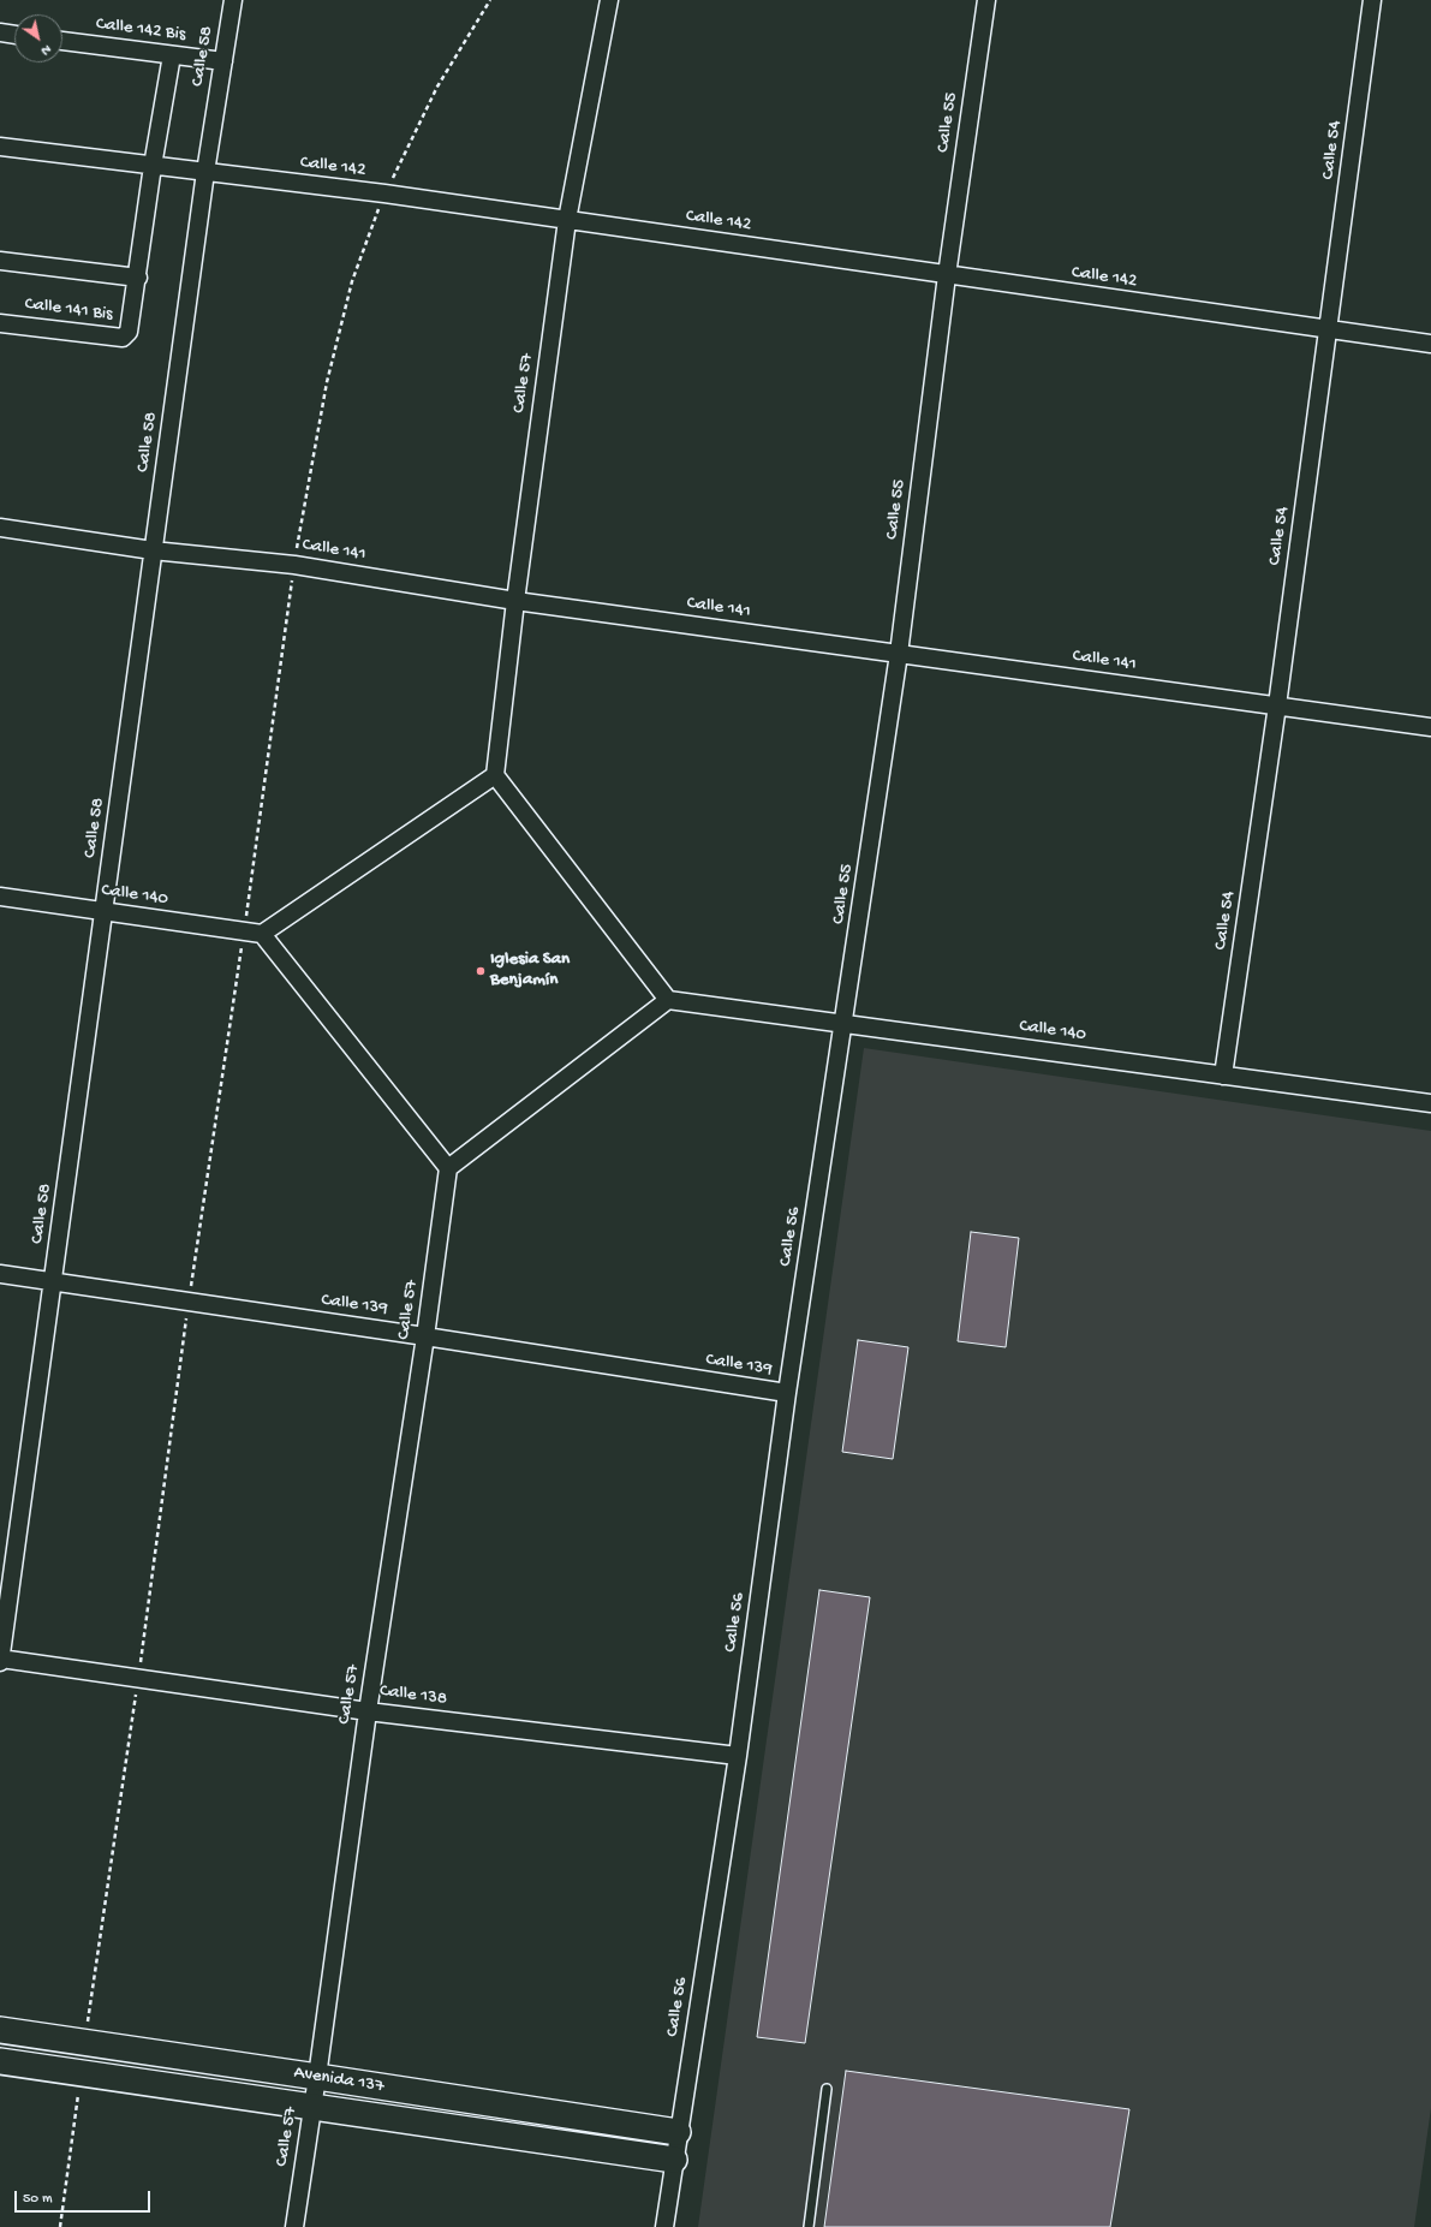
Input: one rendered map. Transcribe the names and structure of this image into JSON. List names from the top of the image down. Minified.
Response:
{"streets":{"main road":["Avenida 137"],"street":["Calle 142 Bis","Calle 58","Calle 55","Calle 54","Calle 142","Calle 141 Bis","Calle 57","Calle 141","Calle 140","Calle 56","Calle 139","Calle 138"]},"crossings":[["Calle 142 Bis","Calle 58"],["Calle 58","Calle 142"],["Calle 58","Calle 141"],["Calle 58","Calle 140"],["Calle 58","Calle 139"],["Calle 58","Calle 138"],["Calle 55","Calle 142"],["Calle 55","Calle 141"],["Calle 55","Calle 140"],["Calle 55","Calle 56"],["Calle 54","Calle 142"],["Calle 54","Calle 141"],["Calle 54","Calle 140"],["Calle 142","Calle 57"],["Calle 57","Calle 141"],["Calle 57","Calle 139"],["Calle 57","Calle 138"],["Calle 57","Avenida 137"],["Calle 140","Calle 56"],["Calle 56","Calle 139"],["Calle 56","Calle 138"],["Calle 56","Avenida 137"]],"places":["Iglesia San Benjamín"],"scale_bar":"50 m","north":"bottom right"}
